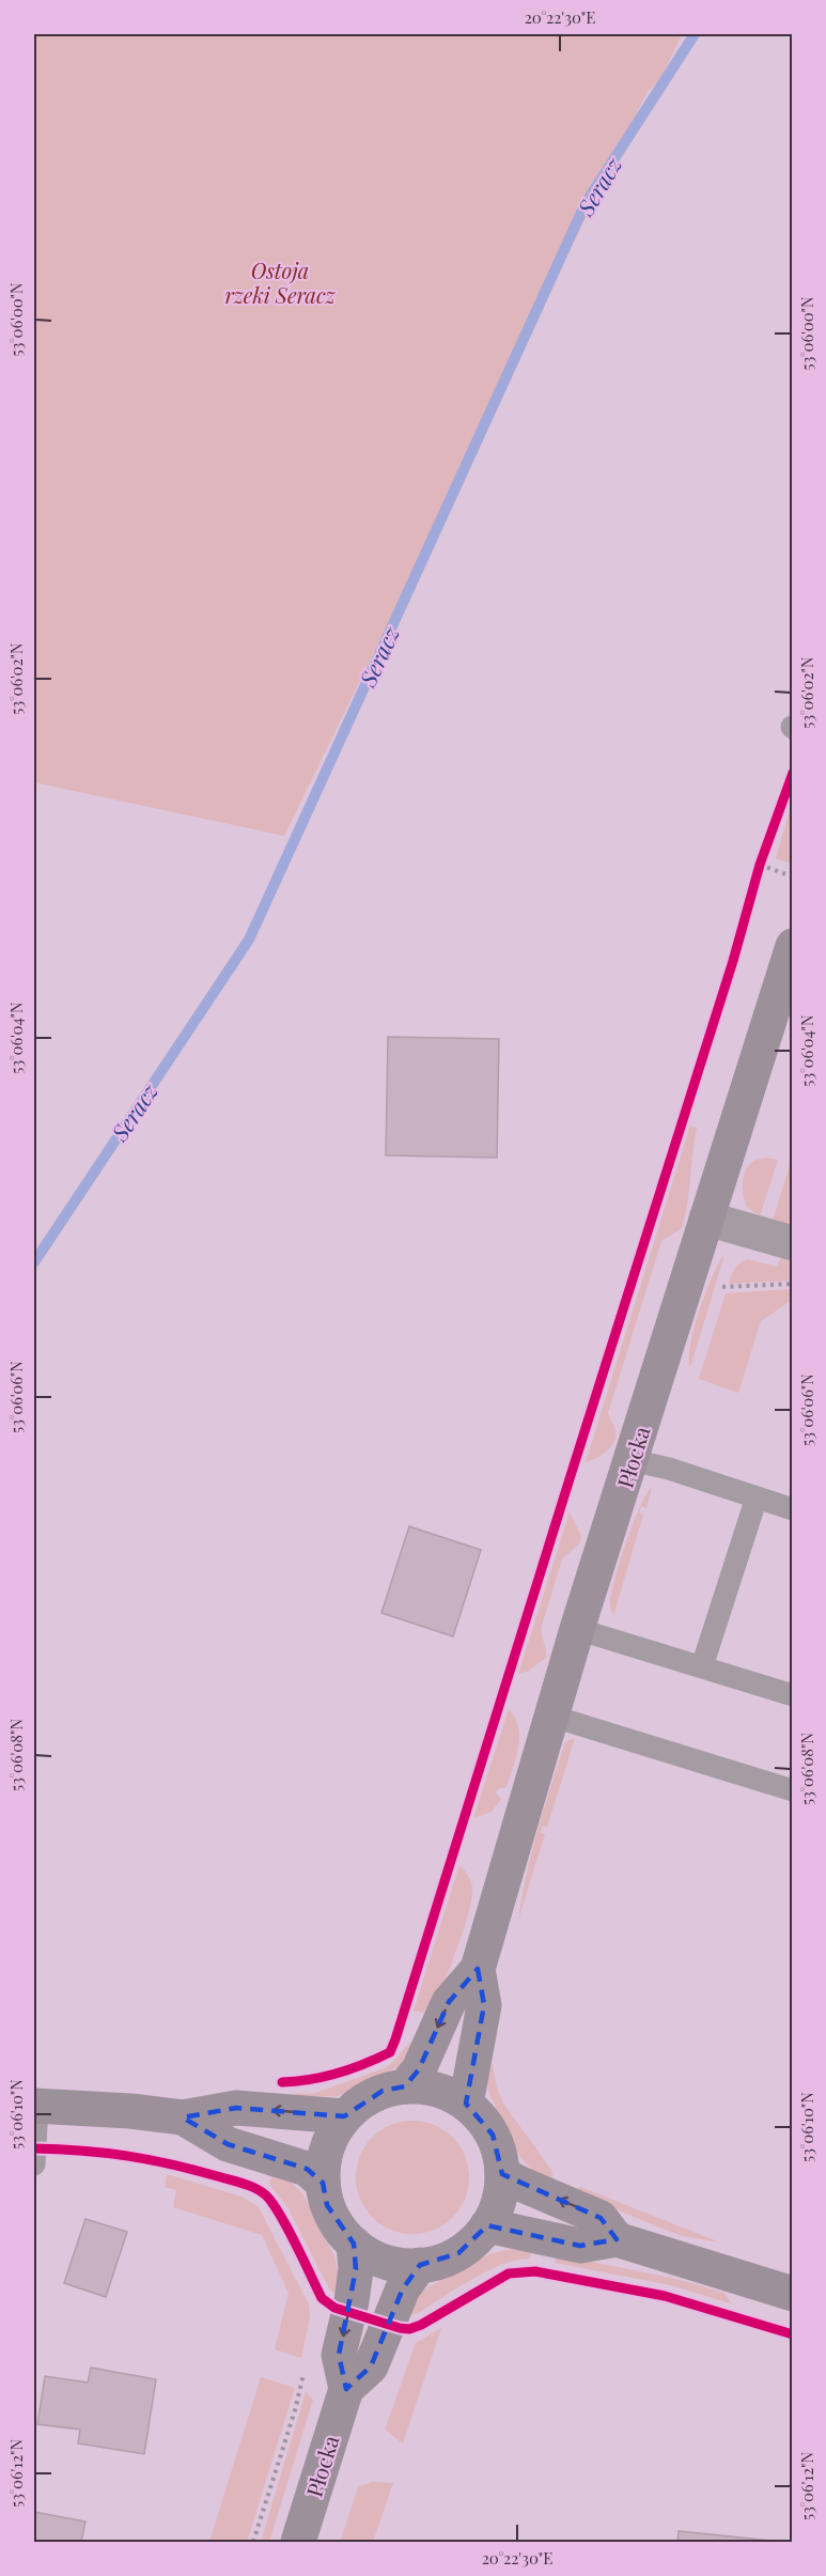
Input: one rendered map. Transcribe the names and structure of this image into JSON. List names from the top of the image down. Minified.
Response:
{"streets":{"street":["Płocka"]},"water":["Seracz"],"parks":["Ostoja rzeki Seracz"],"coordinates":["20°22'30\"E","53°06'00\"N","53°06'02\"N","53°06'04\"N","53°06'06\"N","53°06'08\"N","53°06'10\"N","53°06'12\"N"]}
